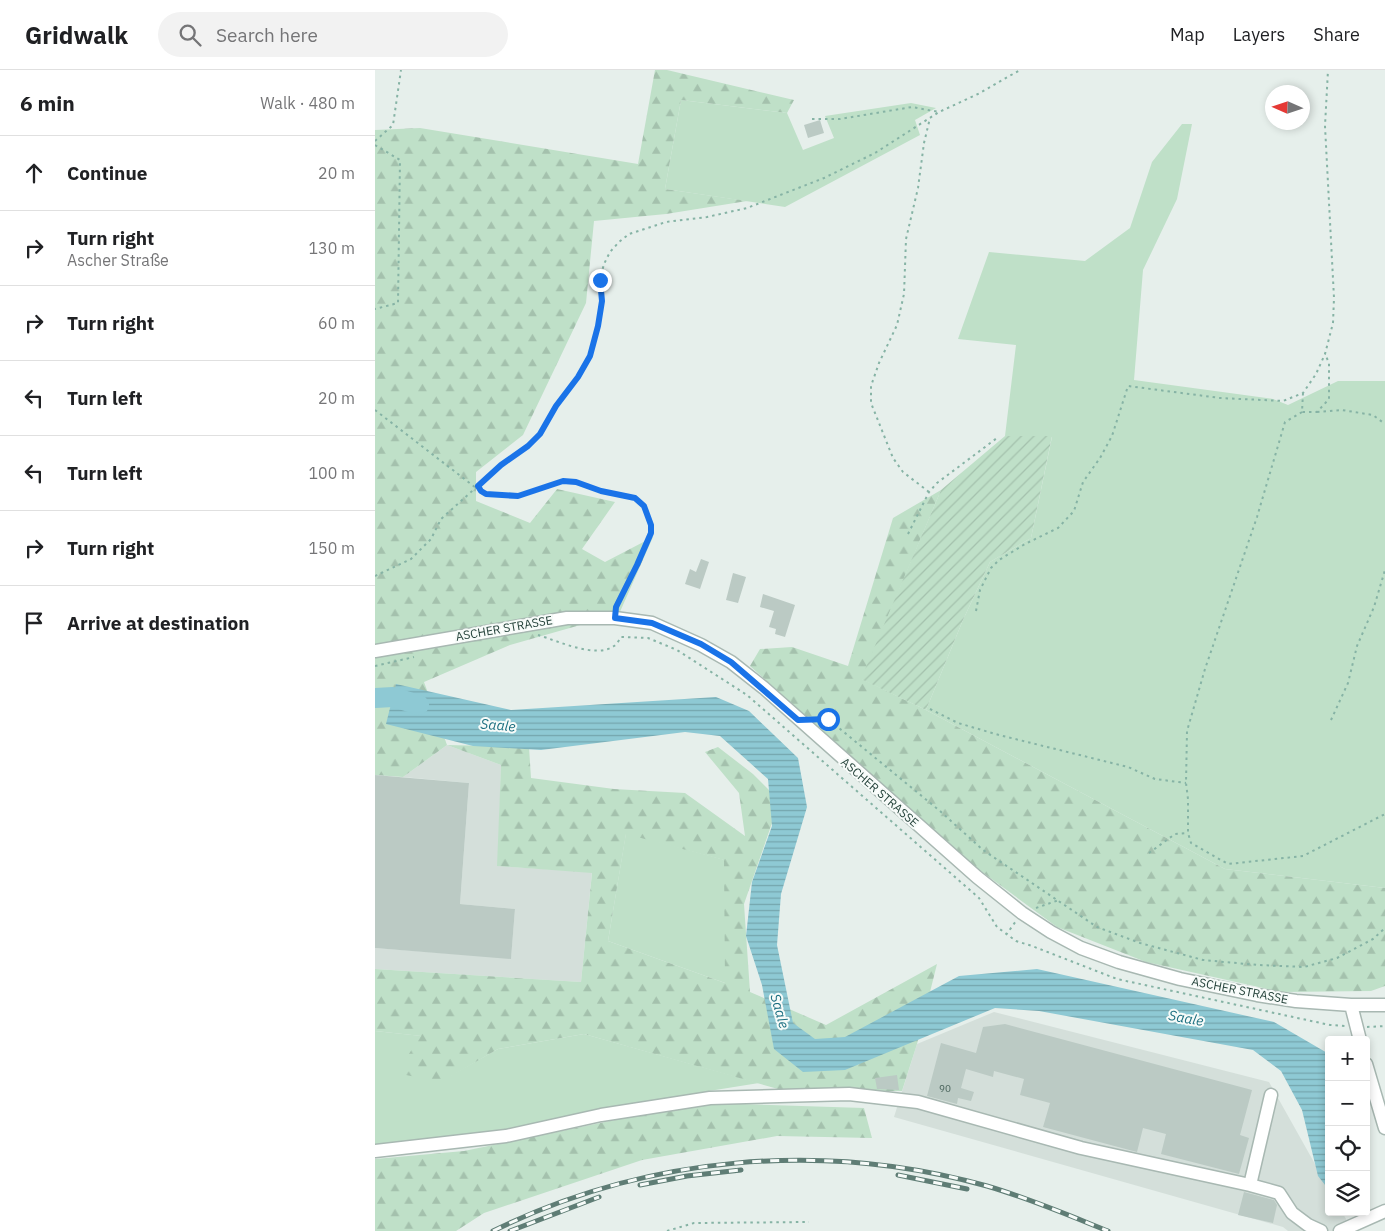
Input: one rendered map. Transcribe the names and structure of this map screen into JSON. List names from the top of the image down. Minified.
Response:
{"streets":{"street":["ASCHER STRASSE"]},"water":["Saale"],"house_numbers":["90"],"north":"left","page":{"header":"Gridwalk","search":"Search here","nav":["Map","Layers","Share"],"heading":["6 min","Walk · 480 m"],"list":[["Continue","20 m"],["Turn right","Ascher Straße","130 m"],["Turn right","60 m"],["Turn left","20 m"],["Turn left","100 m"],["Turn right","150 m"],"Arrive at destination"],"map_buttons":["+","−"]}}
